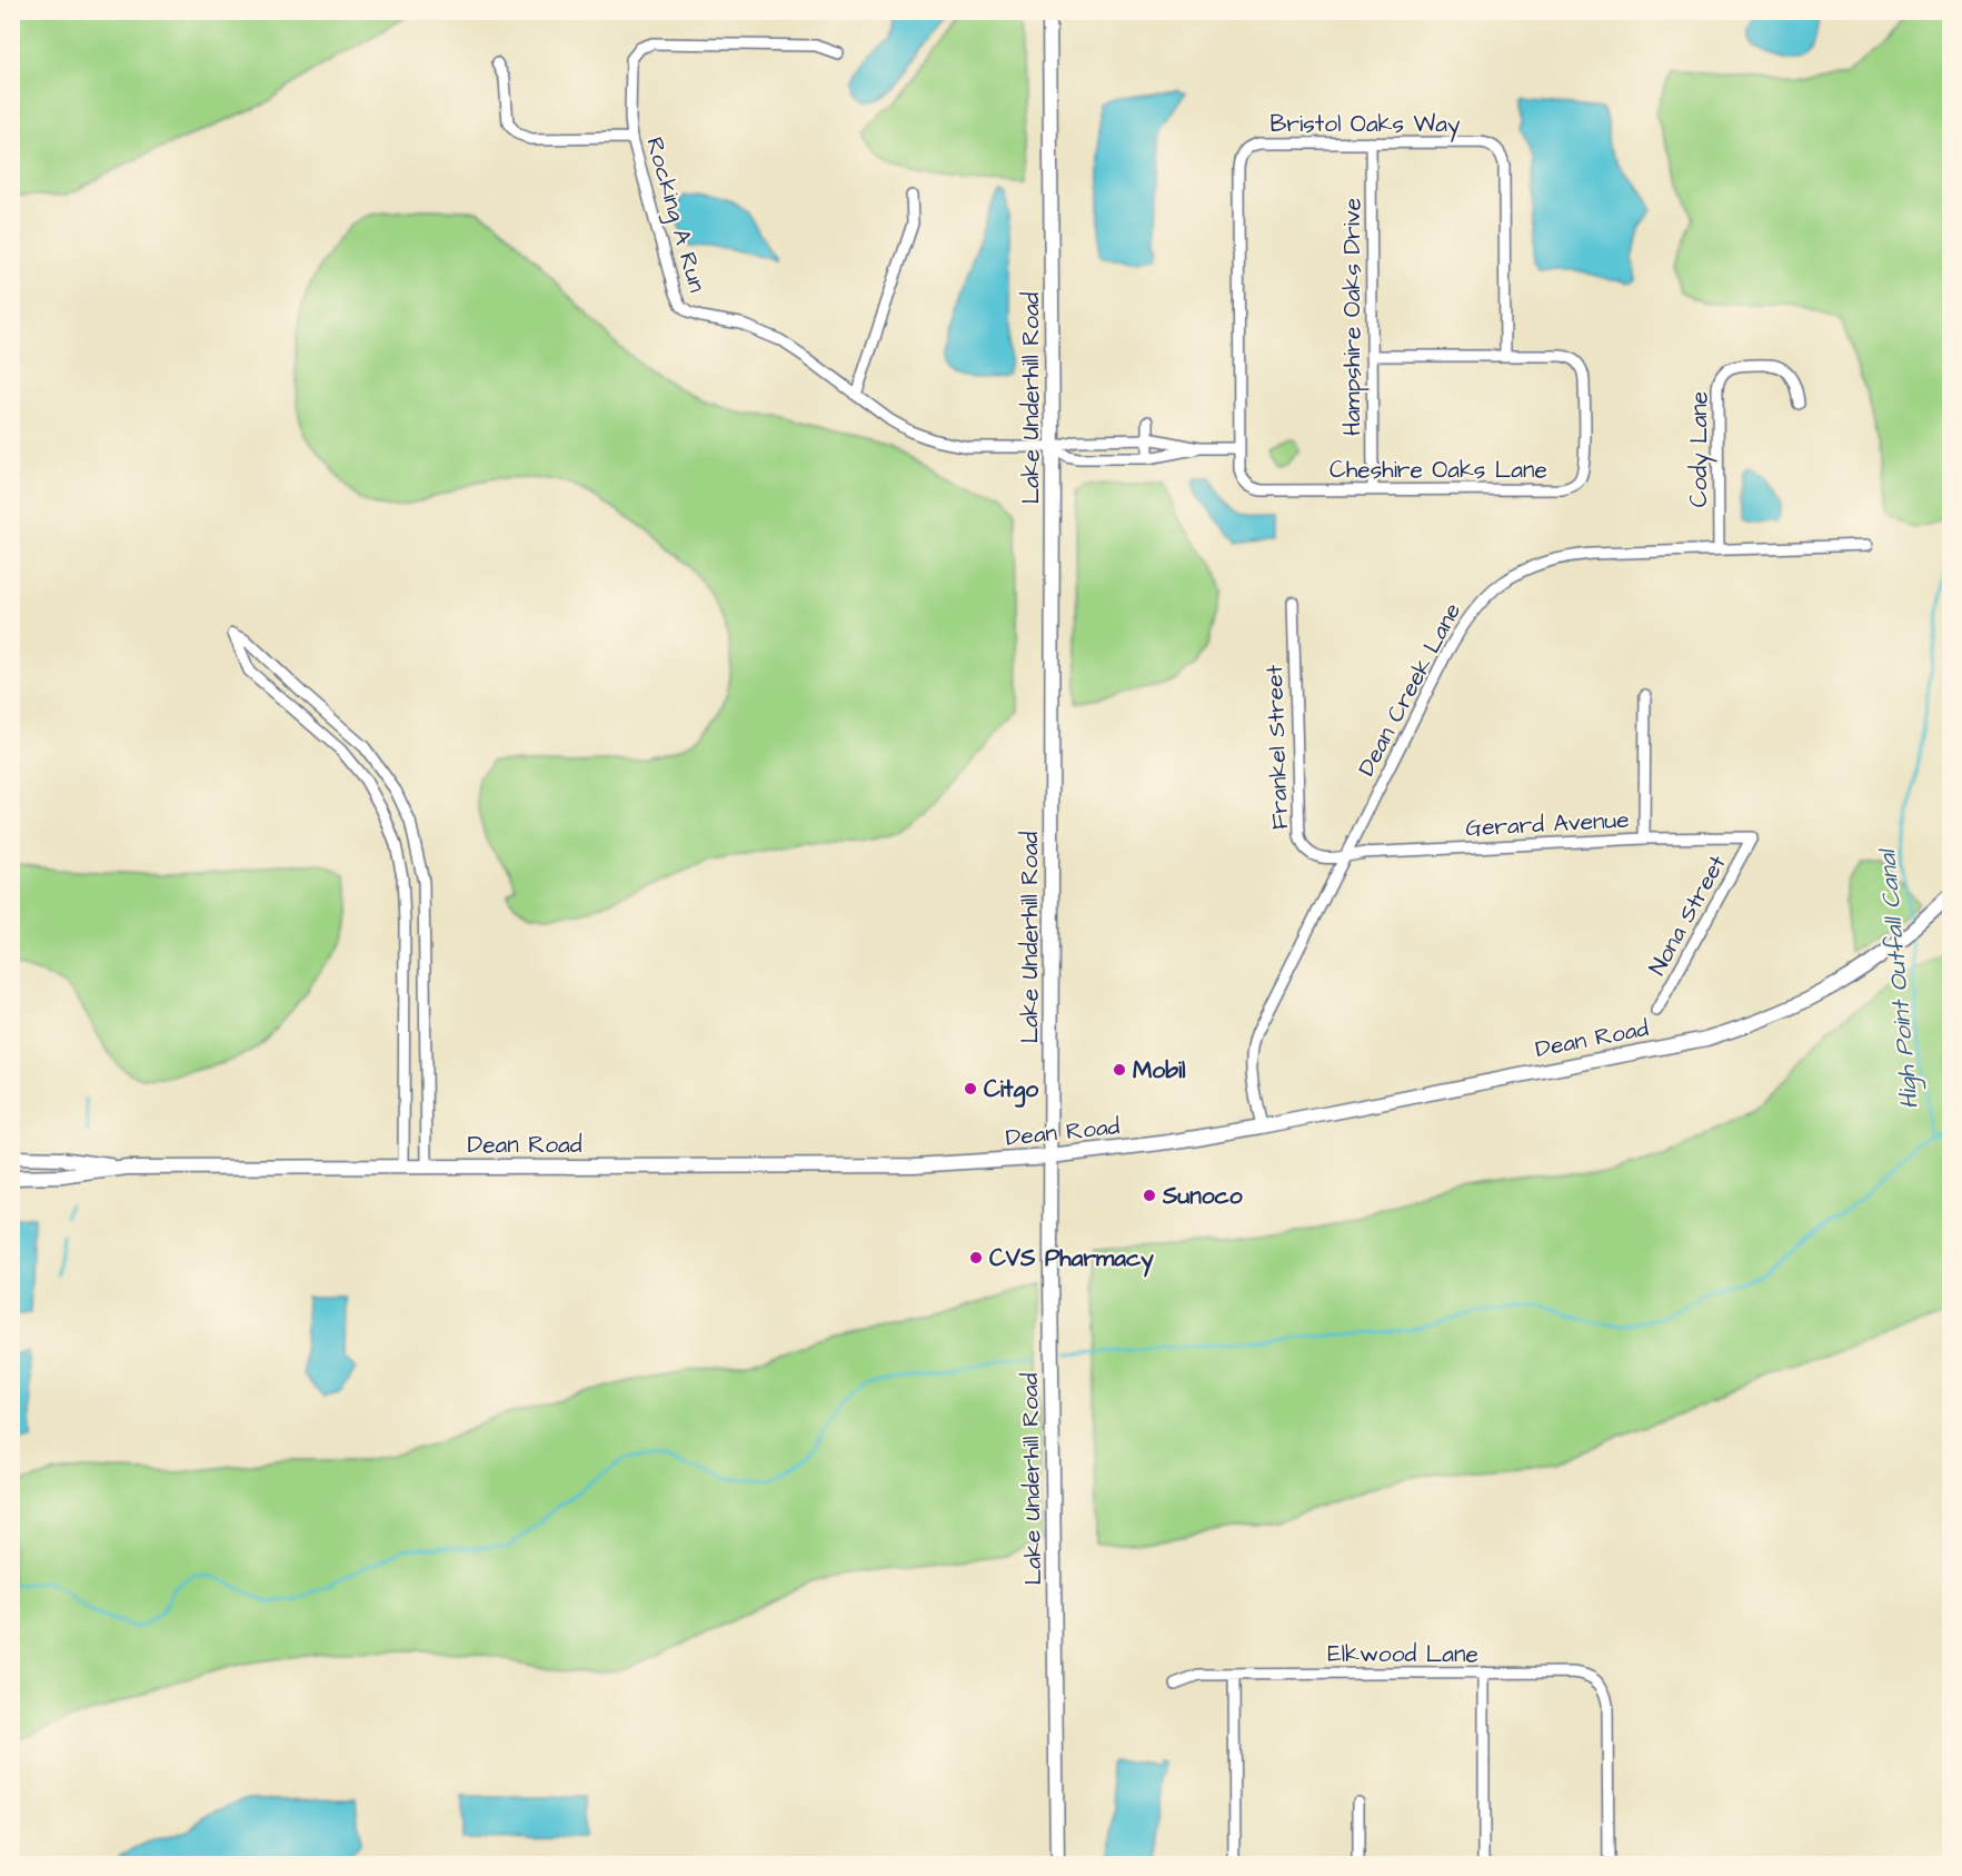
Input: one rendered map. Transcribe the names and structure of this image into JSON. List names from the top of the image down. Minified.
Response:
{"streets":{"street":["Bristol Oaks Way","Rocking A Run","Hampshire Oaks Drive","Lake Underhill Road","Cody Lane","Cheshire Oaks Lane","Dean Creek Lane","Frankel Street","Gerard Avenue","Nona Street","Dean Road","Elkwood Lane"]},"crossings":[["Bristol Oaks Way","Rocking A Run"],["Bristol Oaks Way","Hampshire Oaks Drive"],["Bristol Oaks Way","Cheshire Oaks Lane"],["Rocking A Run","Lake Underhill Road"],["Rocking A Run","Cheshire Oaks Lane"],["Hampshire Oaks Drive","Cheshire Oaks Lane"],["Lake Underhill Road","Dean Road"],["Cody Lane","Dean Creek Lane"],["Dean Creek Lane","Frankel Street"],["Dean Creek Lane","Gerard Avenue"],["Dean Creek Lane","Dean Road"],["Frankel Street","Gerard Avenue"],["Gerard Avenue","Nona Street"]],"water":["High Point Outfall Canal"],"places":["Mobil","Citgo","Sunoco","CVS Pharmacy"]}
